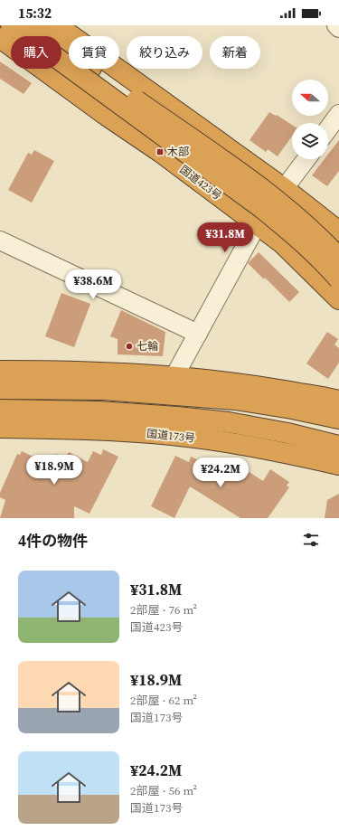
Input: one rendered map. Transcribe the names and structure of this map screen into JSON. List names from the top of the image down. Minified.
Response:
{"streets":{"highway":["国道423号","国道173号"]},"places":{"transit":["木部"],"other":["七輪"]},"north":"left","page":{"status":"15:32","chip":["購入","賃貸","絞り込み","新着"],"price":["¥31.8M","¥38.6M","¥18.9M","¥24.2M"],"heading":"4件の物件","list":[{"name":"¥31.8M","note":"2部屋 · 76 m² · 国道423号"},{"name":"¥18.9M","note":"2部屋 · 62 m² · 国道173号"},{"name":"¥24.2M","note":"2部屋 · 56 m² · 国道173号"}]}}
